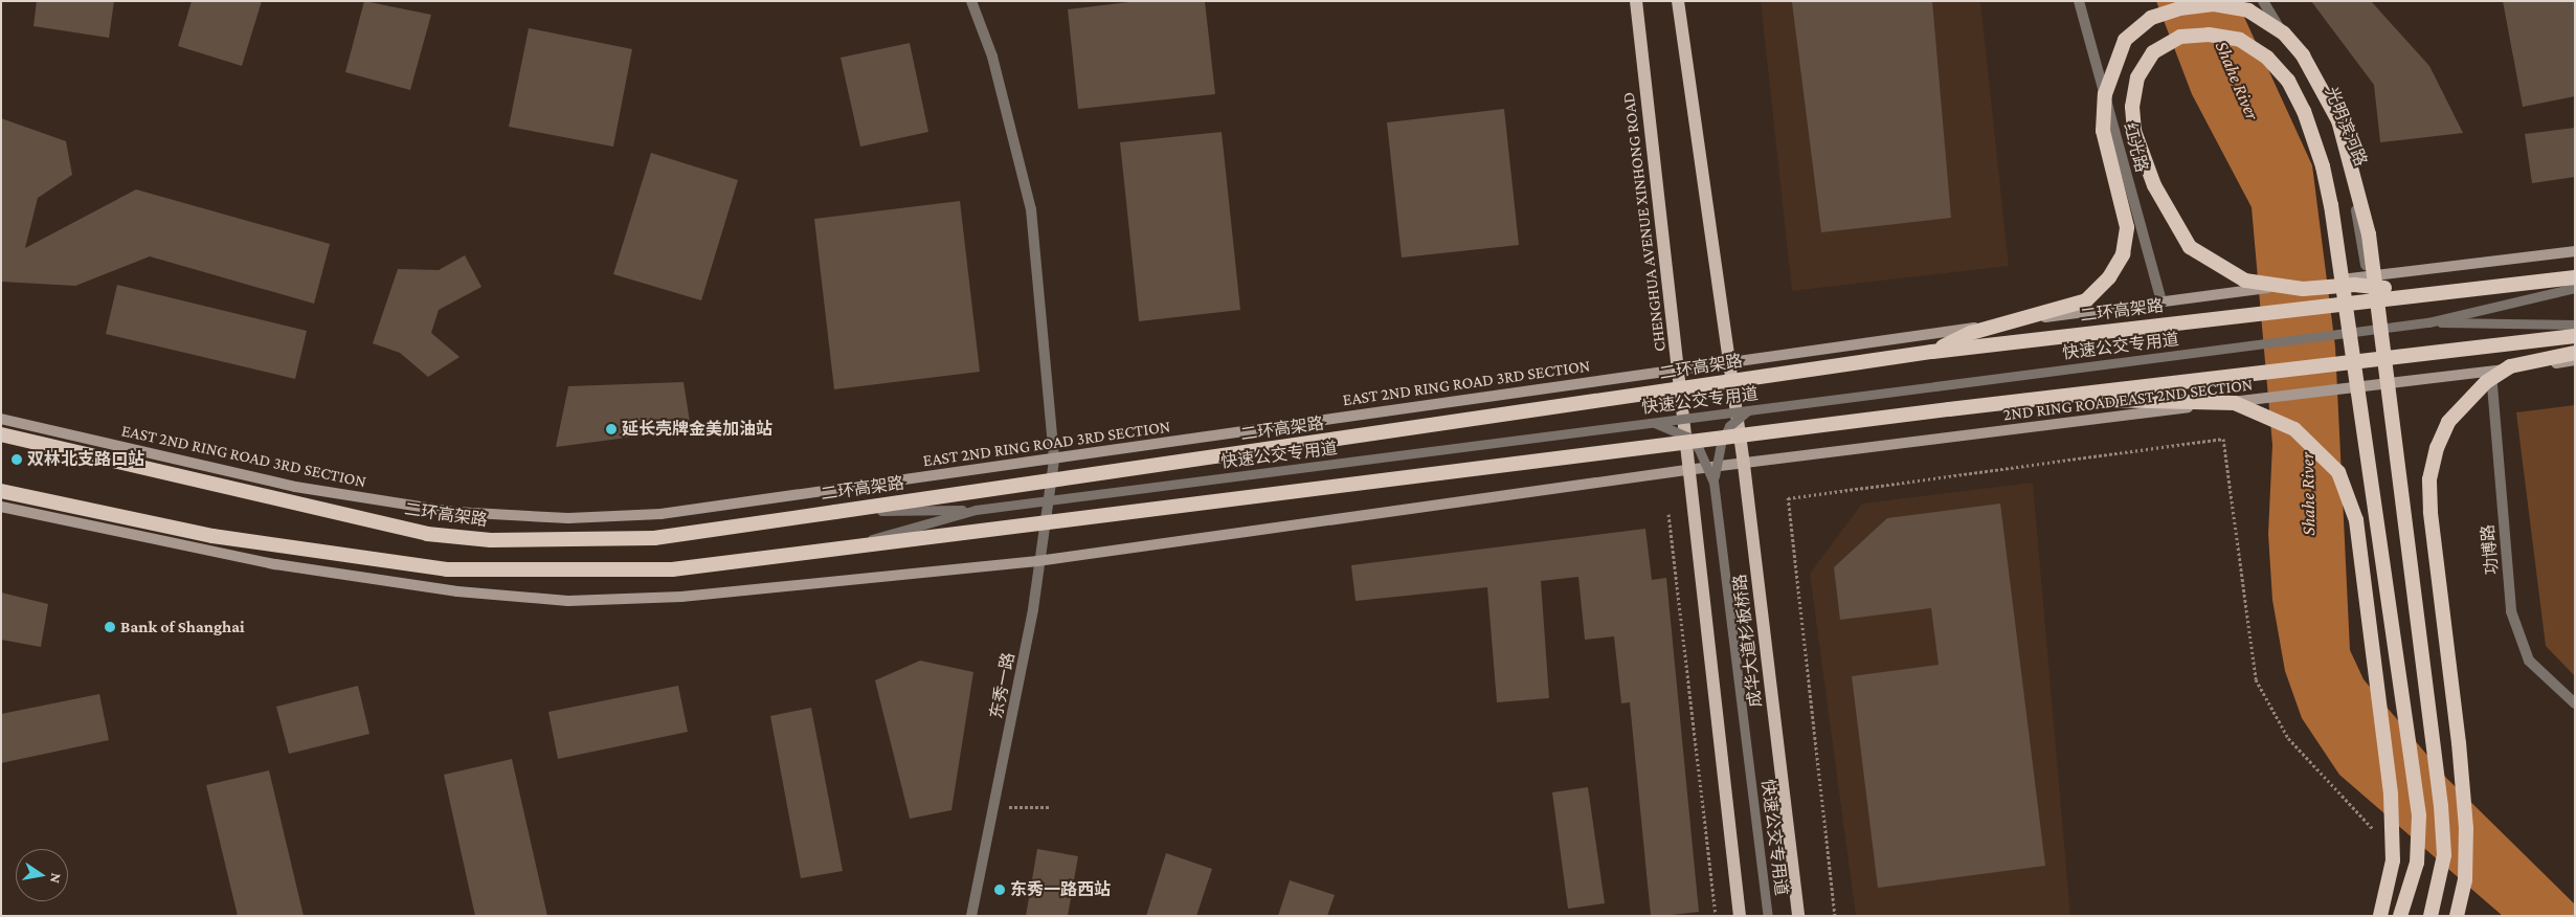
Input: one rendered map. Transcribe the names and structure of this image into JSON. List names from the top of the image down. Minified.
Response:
{"streets":{"highway":["二环高架路"],"main road":["CHENGHUA AVENUE XINHONG ROAD","EAST 2ND RING ROAD 3RD SECTION","2ND RING ROAD EAST 2ND SECTION","成华大道杉板桥路"],"street":["光明滨河路","红光路","功博路","东秀一路"],"lane":["快速公交专用道"]},"crossings":[["CHENGHUA AVENUE XINHONG ROAD","EAST 2ND RING ROAD 3RD SECTION"],["CHENGHUA AVENUE XINHONG ROAD","2ND RING ROAD EAST 2ND SECTION"],["EAST 2ND RING ROAD 3RD SECTION","成华大道杉板桥路"],["EAST 2ND RING ROAD 3RD SECTION","东秀一路"],["2ND RING ROAD EAST 2ND SECTION","功博路"],["2ND RING ROAD EAST 2ND SECTION","成华大道杉板桥路"]],"water":["Shahe River"],"places":["延长壳牌金美加油站","双林北支路口站","Bank of Shanghai","东秀一路西站"],"north":"right"}
